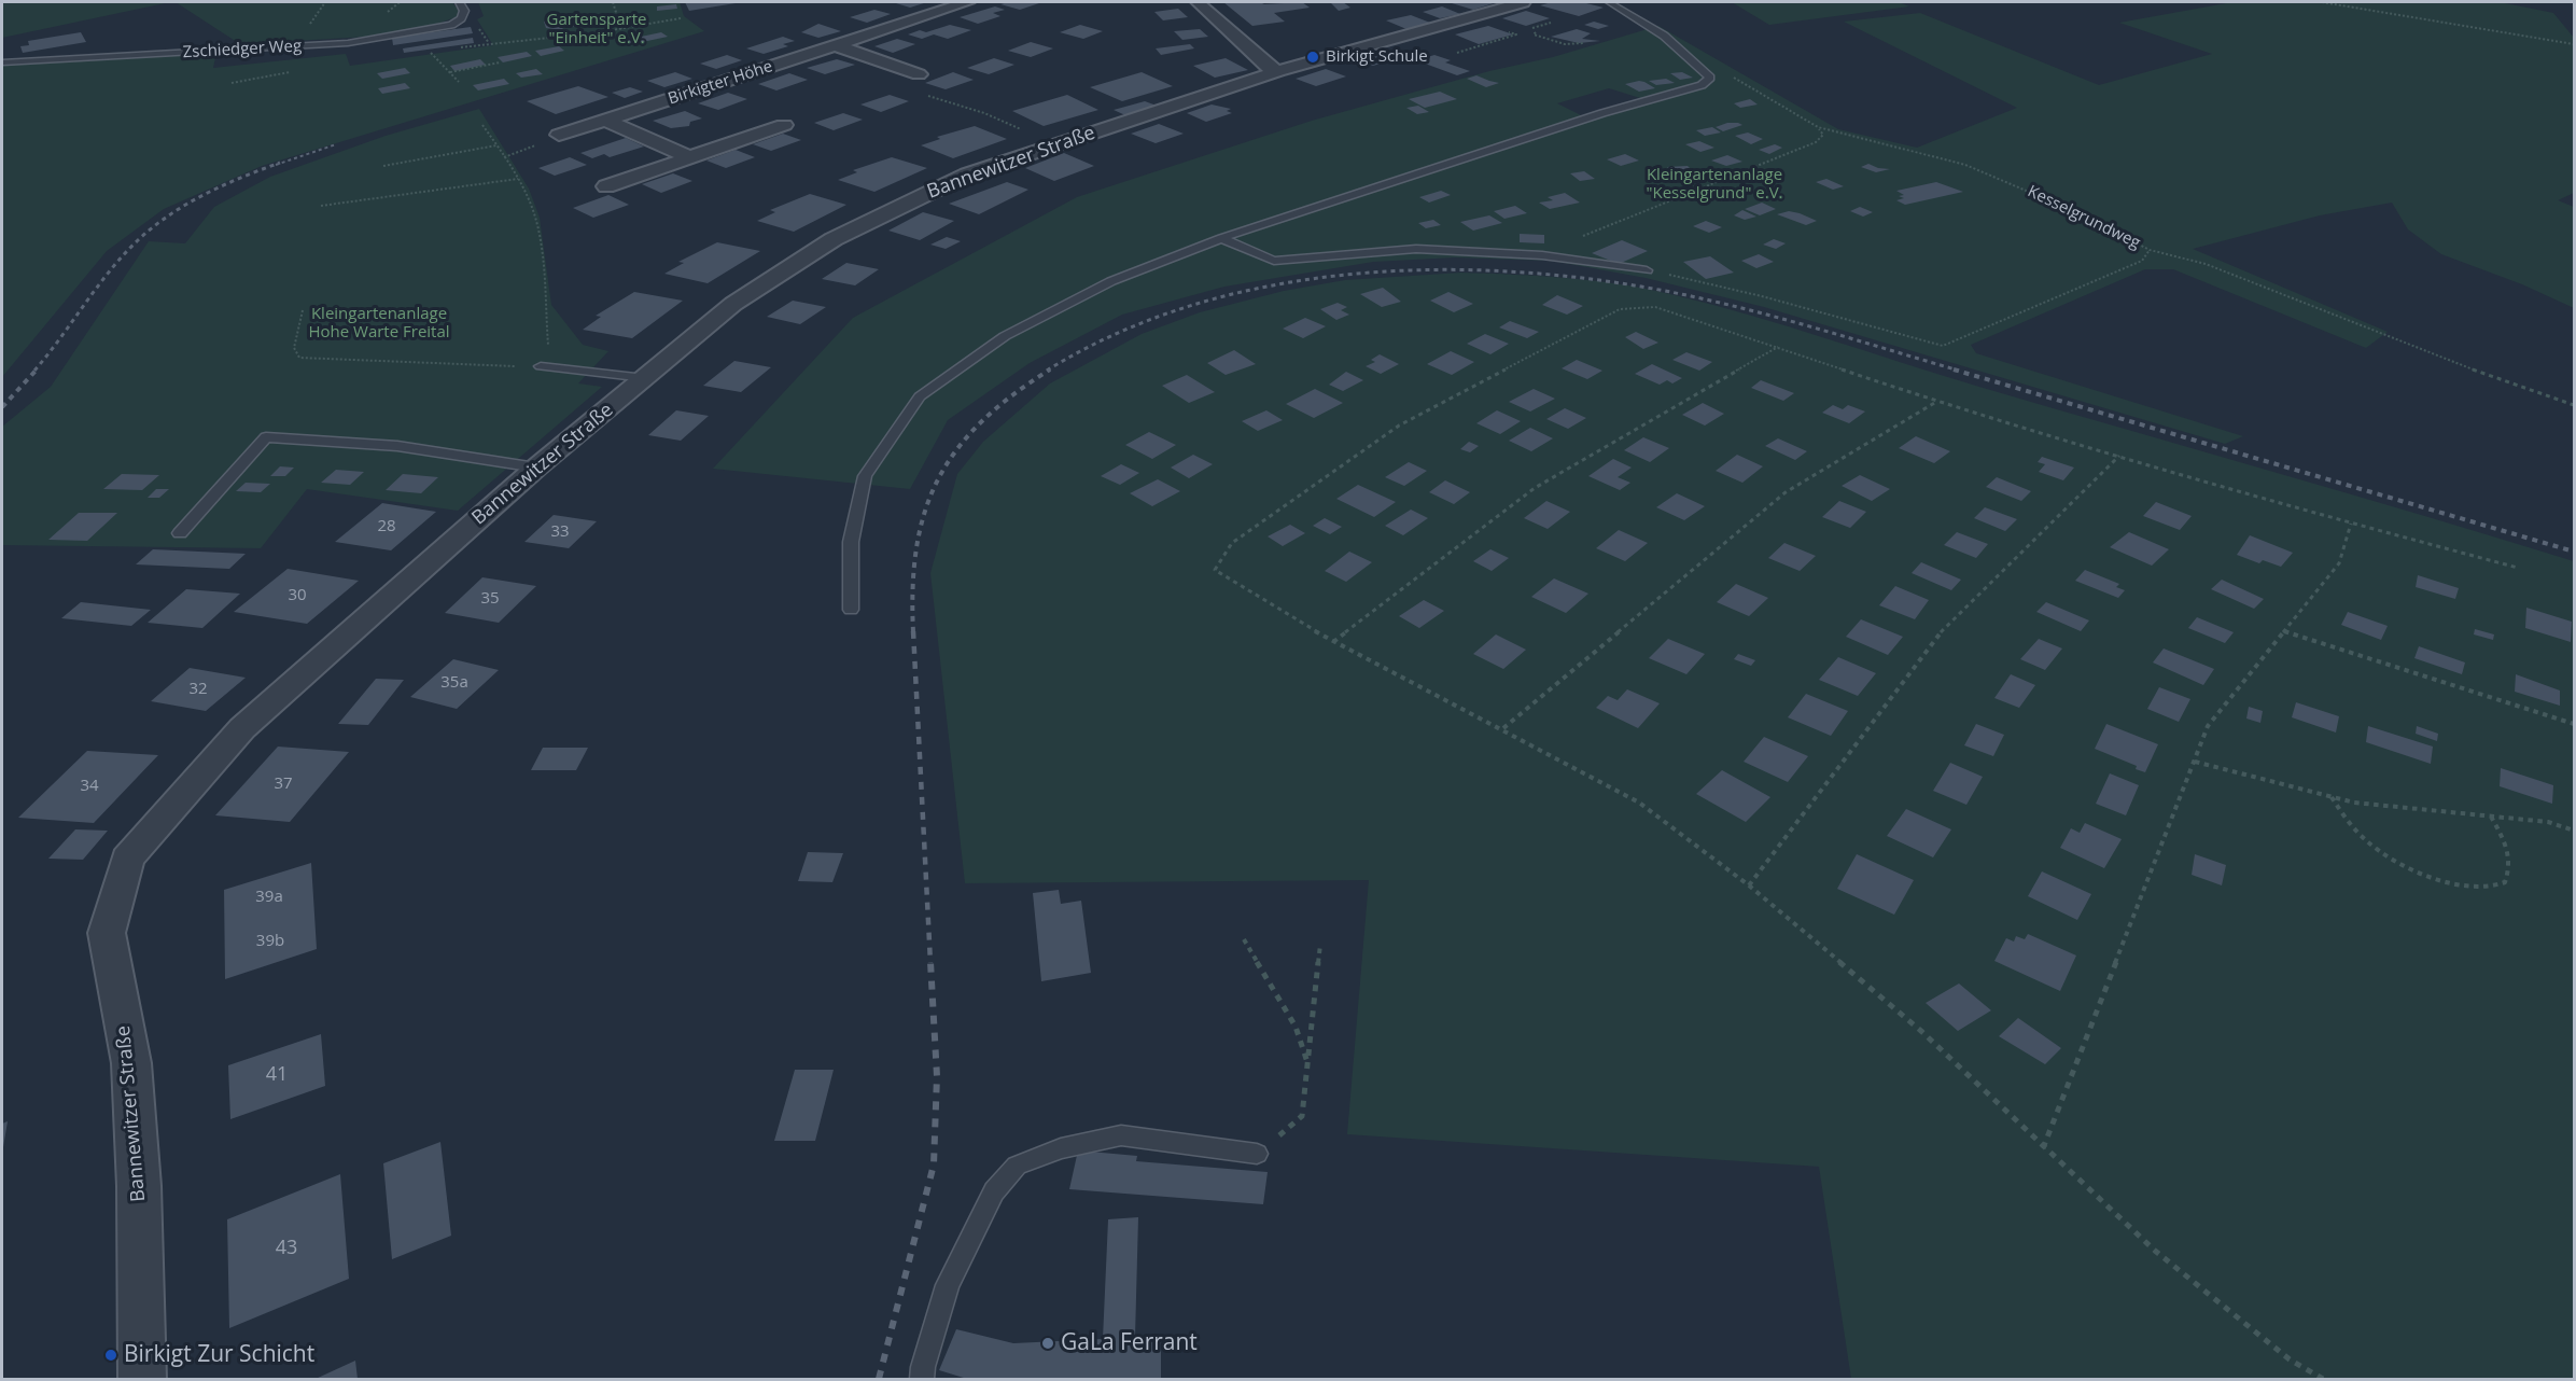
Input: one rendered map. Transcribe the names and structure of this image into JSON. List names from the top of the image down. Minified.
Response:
{"streets":{"street":["Birkigter Höhe","Bannewitzer Straße"],"lane":["Zschiedger Weg"],"path":["Kesselgrundweg"]},"parks":["Gartensparte \"Einheit\" e.V.","Kleingartenanlage \"Kesselgrund\" e.V.","Kleingartenanlage Hohe Warte Freital"],"places":["Birkigt Schule","GaLa Ferrant","Birkigt Zur Schicht"],"house_numbers":["28","33","30","35","35a","32","37","34","39a","39b","41","43"]}
